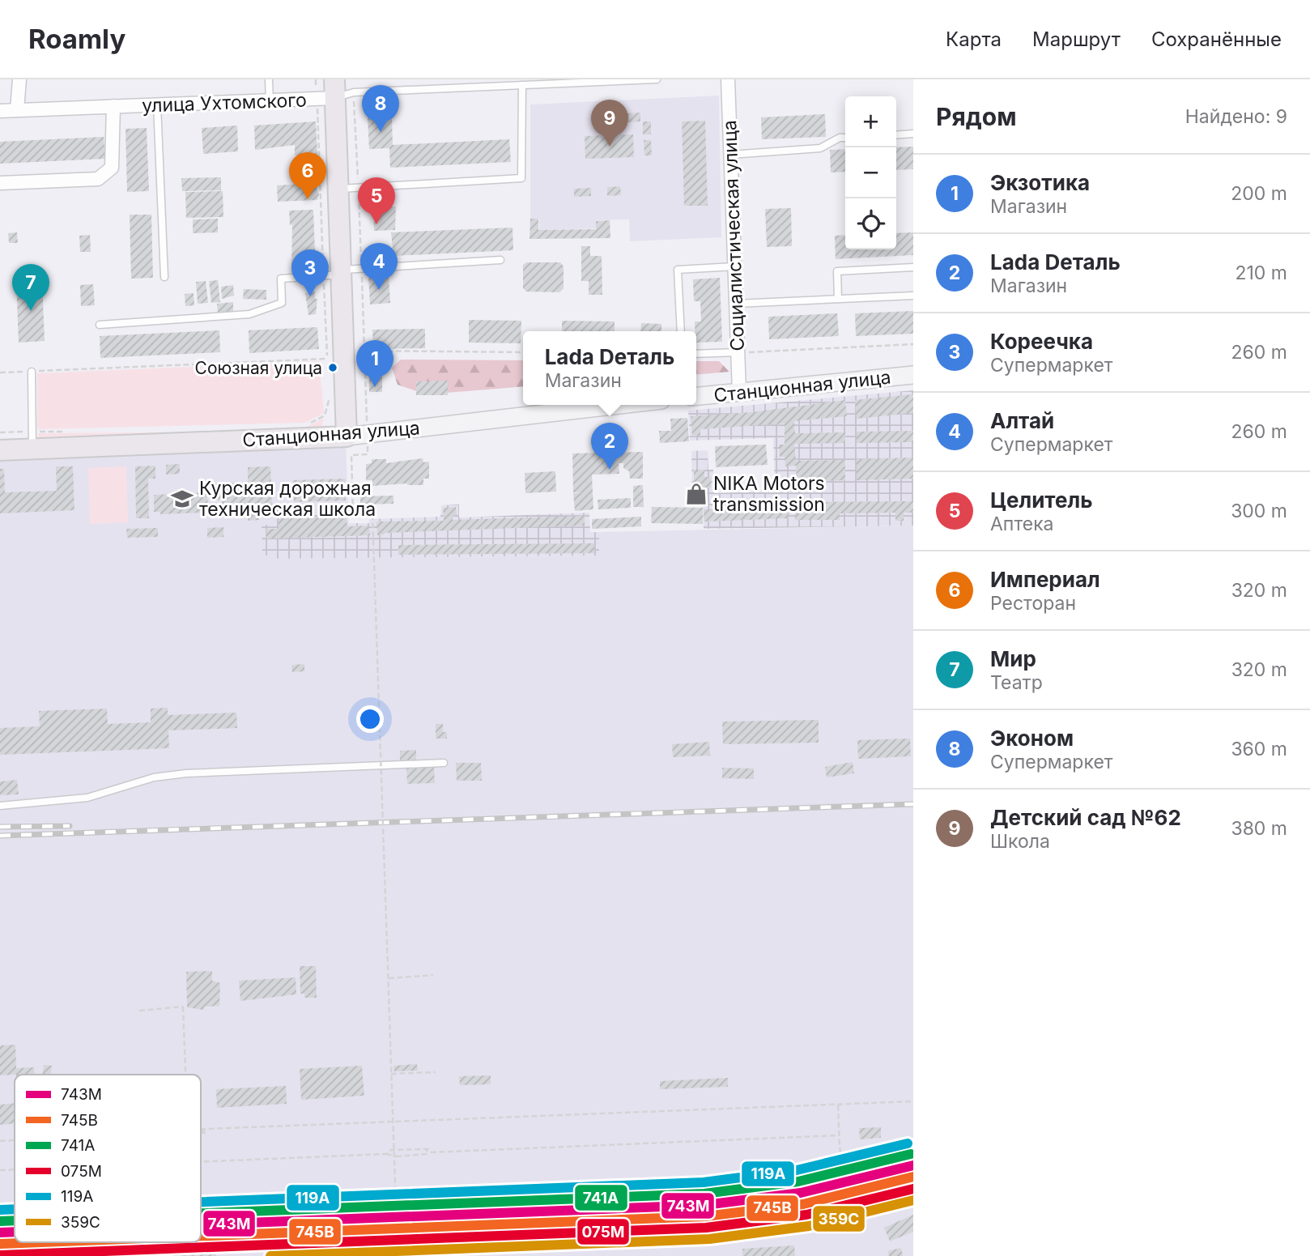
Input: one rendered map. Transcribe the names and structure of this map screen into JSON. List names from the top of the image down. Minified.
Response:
{"streets":{"main road":["Станционная улица"],"street":["улица Ухтомского","Социалистическая улица"]},"crossings":[["Социалистическая улица","Станционная улица"]],"places":{"other":["Союзная улица"],"shop":["NIKA Motors transmission"],"school or university":["Курская дорожная техническая школа"]},"lines":["transit line 119А","transit line 741А","transit line 743М","transit line 745В","transit line 075М","transit line 359С"],"legend":["743М","745В","741А","075М","119А","359С"],"page":{"header":"Roamly","nav":["Карта","Маршрут","Сохранённые"],"heading":["Рядом","Найдено: 9"],"pins":["8","9","6","5","4","3","7","1","2"],"map_buttons":["+","−"],"list":[{"mark":"1","name":"Экзотика","note":"Магазин","value":"200 m"},{"mark":"2","name":"Lada Dеталь","note":"Магазин","value":"210 m"},{"mark":"3","name":"Кореечка","note":"Супермаркет","value":"260 m"},{"mark":"4","name":"Алтай","note":"Супермаркет","value":"260 m"},{"mark":"5","name":"Целитель","note":"Аптека","value":"300 m"},{"mark":"6","name":"Империал","note":"Ресторан","value":"320 m"},{"mark":"7","name":"Мир","note":"Театр","value":"320 m"},{"mark":"8","name":"Эконом","note":"Супермаркет","value":"360 m"},{"mark":"9","name":"Детский сад №62","note":"Школа","value":"380 m"}],"popup":["Lada Dеталь","Магазин"]}}
